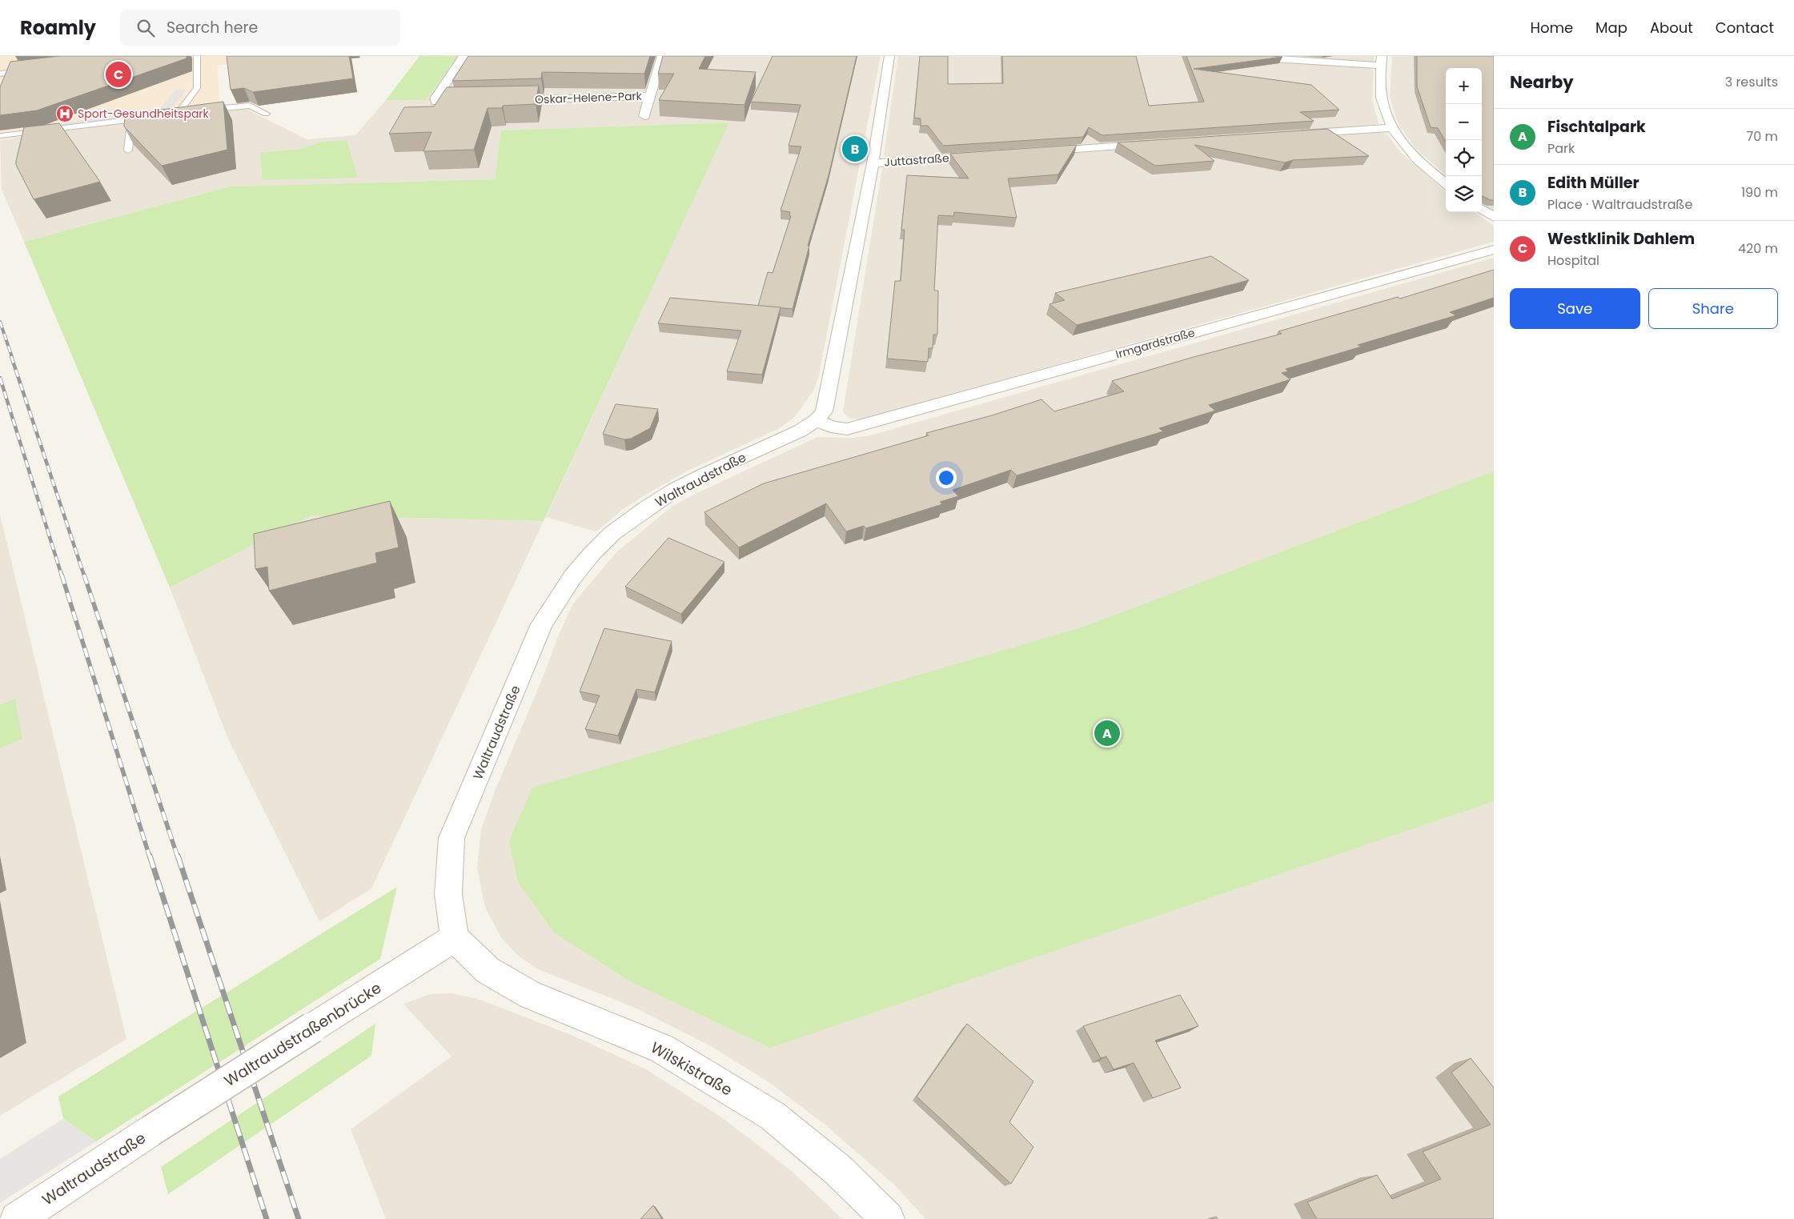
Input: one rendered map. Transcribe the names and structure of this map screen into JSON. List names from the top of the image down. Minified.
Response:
{"streets":{"street":["Oskar-Helene-Park","Juttastraße","Irmgardstraße","Waltraudstraße","Waltraudstraßenbrücke","Wilskistraße"]},"crossings":[["Juttastraße","Waltraudstraße"],["Irmgardstraße","Waltraudstraße"],["Waltraudstraße","Waltraudstraßenbrücke"],["Waltraudstraße","Wilskistraße"],["Waltraudstraßenbrücke","Wilskistraße"]],"places":{"hospital":["Sport-Gesundheitspark"]},"page":{"header":"Roamly","search":"Search here","nav":["Home","Map","About","Contact"],"heading":["Nearby","3 results"],"pins":["C","B","A"],"map_buttons":["+","−"],"list":[{"mark":"A","name":"Fischtalpark","note":"Park","value":"70 m"},{"mark":"B","name":"Edith Müller","note":"Place · Waltraudstraße","value":"190 m"},{"mark":"C","name":"Westklinik Dahlem","note":"Hospital","value":"420 m"}],"buttons":["Save","Share"]}}
